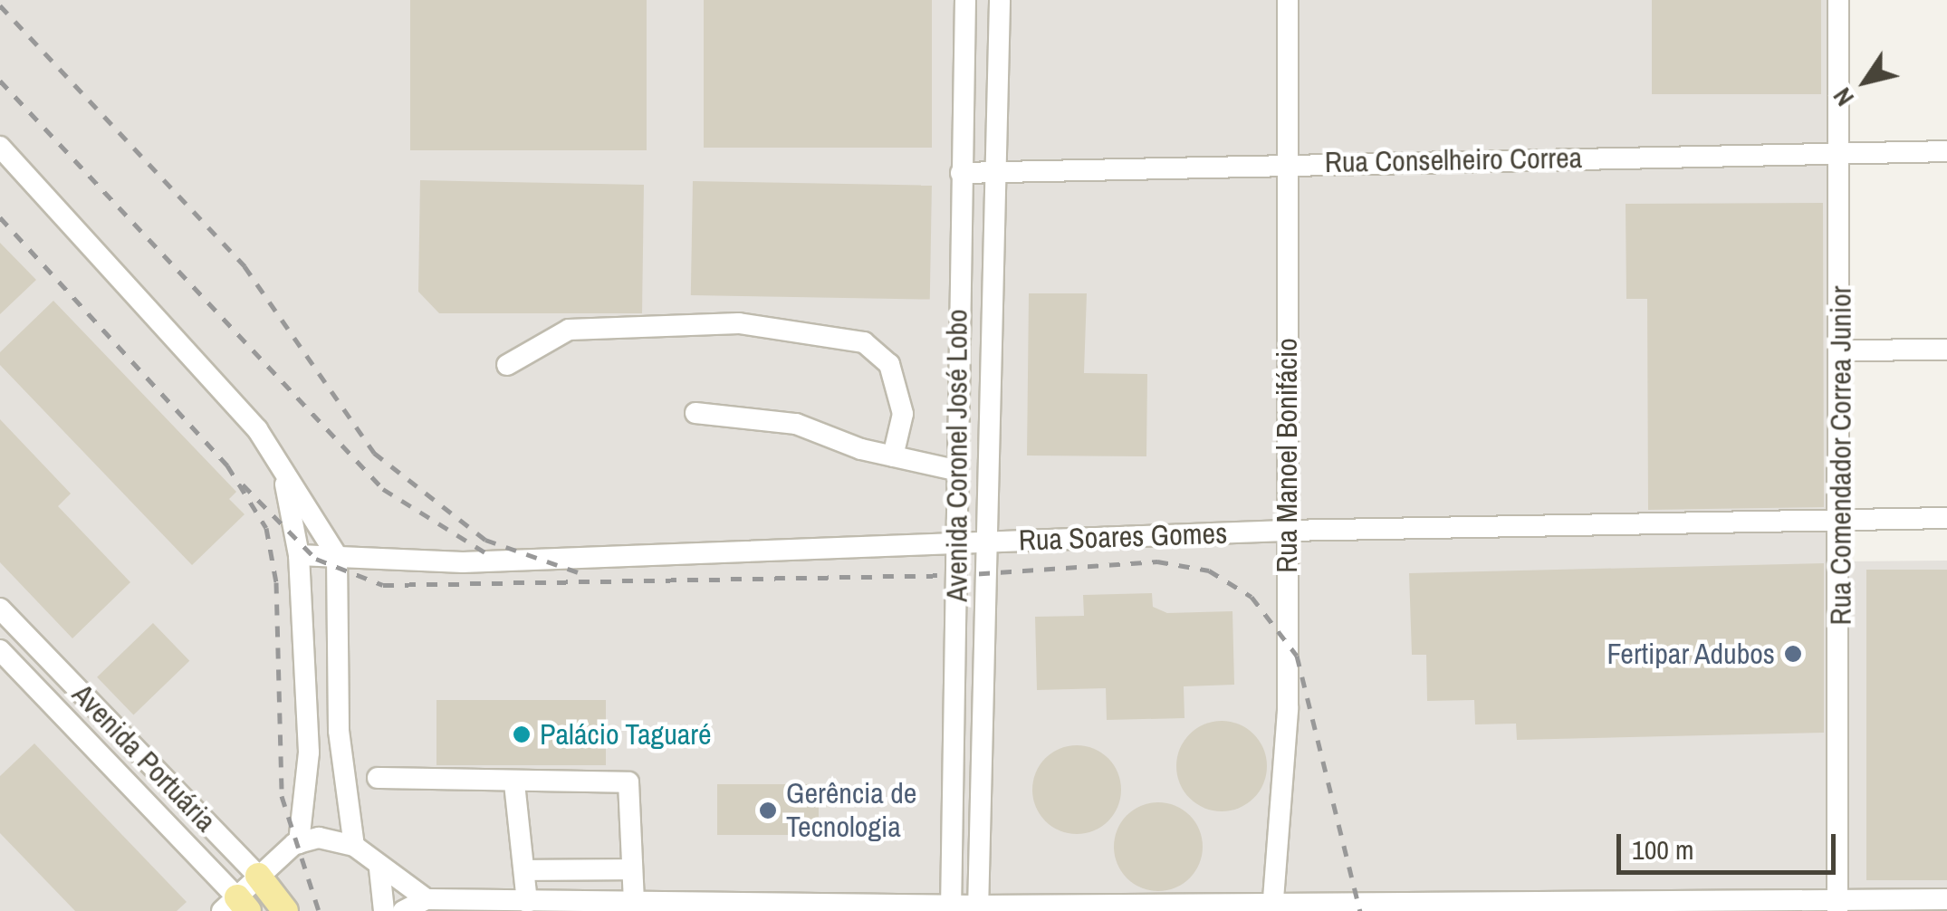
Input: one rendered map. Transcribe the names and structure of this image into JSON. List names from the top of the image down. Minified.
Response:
{"streets":{"main road":["Avenida Portuária"],"street":["Rua Conselheiro Correa","Avenida Coronel José Lobo","Rua Manoel Bonifácio","Rua Comendador Correa Junior","Rua Soares Gomes"]},"crossings":[["Rua Conselheiro Correa","Avenida Coronel José Lobo"],["Rua Conselheiro Correa","Rua Manoel Bonifácio"],["Rua Conselheiro Correa","Rua Comendador Correa Junior"],["Avenida Coronel José Lobo","Rua Soares Gomes"],["Rua Manoel Bonifácio","Rua Soares Gomes"],["Rua Comendador Correa Junior","Rua Soares Gomes"]],"places":["Fertipar Adubos","Palácio Taguaré","Gerência de Tecnologia"],"scale_bar":"100 m","north":"bottom left"}
